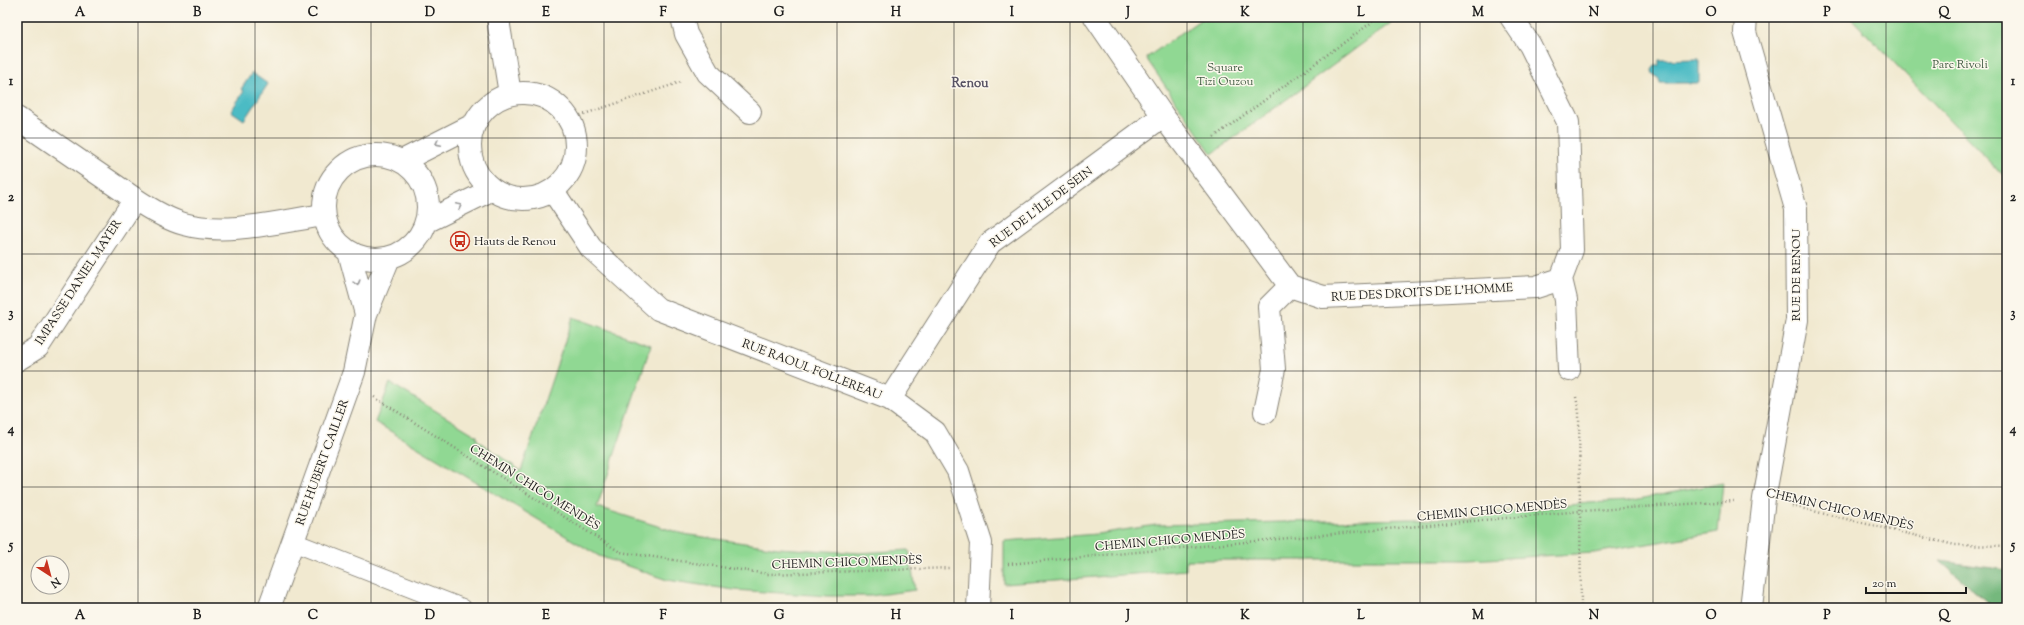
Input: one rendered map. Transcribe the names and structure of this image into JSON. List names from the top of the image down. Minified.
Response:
{"streets":{"street":["RUE DE L'ÎLE DE SEIN","RUE DE RENOU","IMPASSE DANIEL MAYER","RUE DES DROITS DE L'HOMME","RUE RAOUL FOLLEREAU","RUE HUBERT CAILLER"],"path":["CHEMIN CHICO MENDÈS"]},"crossings":[["RUE DE L'ÎLE DE SEIN","RUE RAOUL FOLLEREAU"],["RUE DE RENOU","CHEMIN CHICO MENDÈS"],["RUE RAOUL FOLLEREAU","CHEMIN CHICO MENDÈS"]],"districts":["Renou"],"parks":["Parc Rivoli","Square Tizi Ouzou"],"places":{"bus stop":["Hauts de Renou"]},"scale_bar":"20 m","north":"bottom right","grid":{"columns":["A","B","C","D","E","F","G","H","I","J","K","L","M","N","O","P","Q"],"rows":["1","2","3","4","5"]}}
